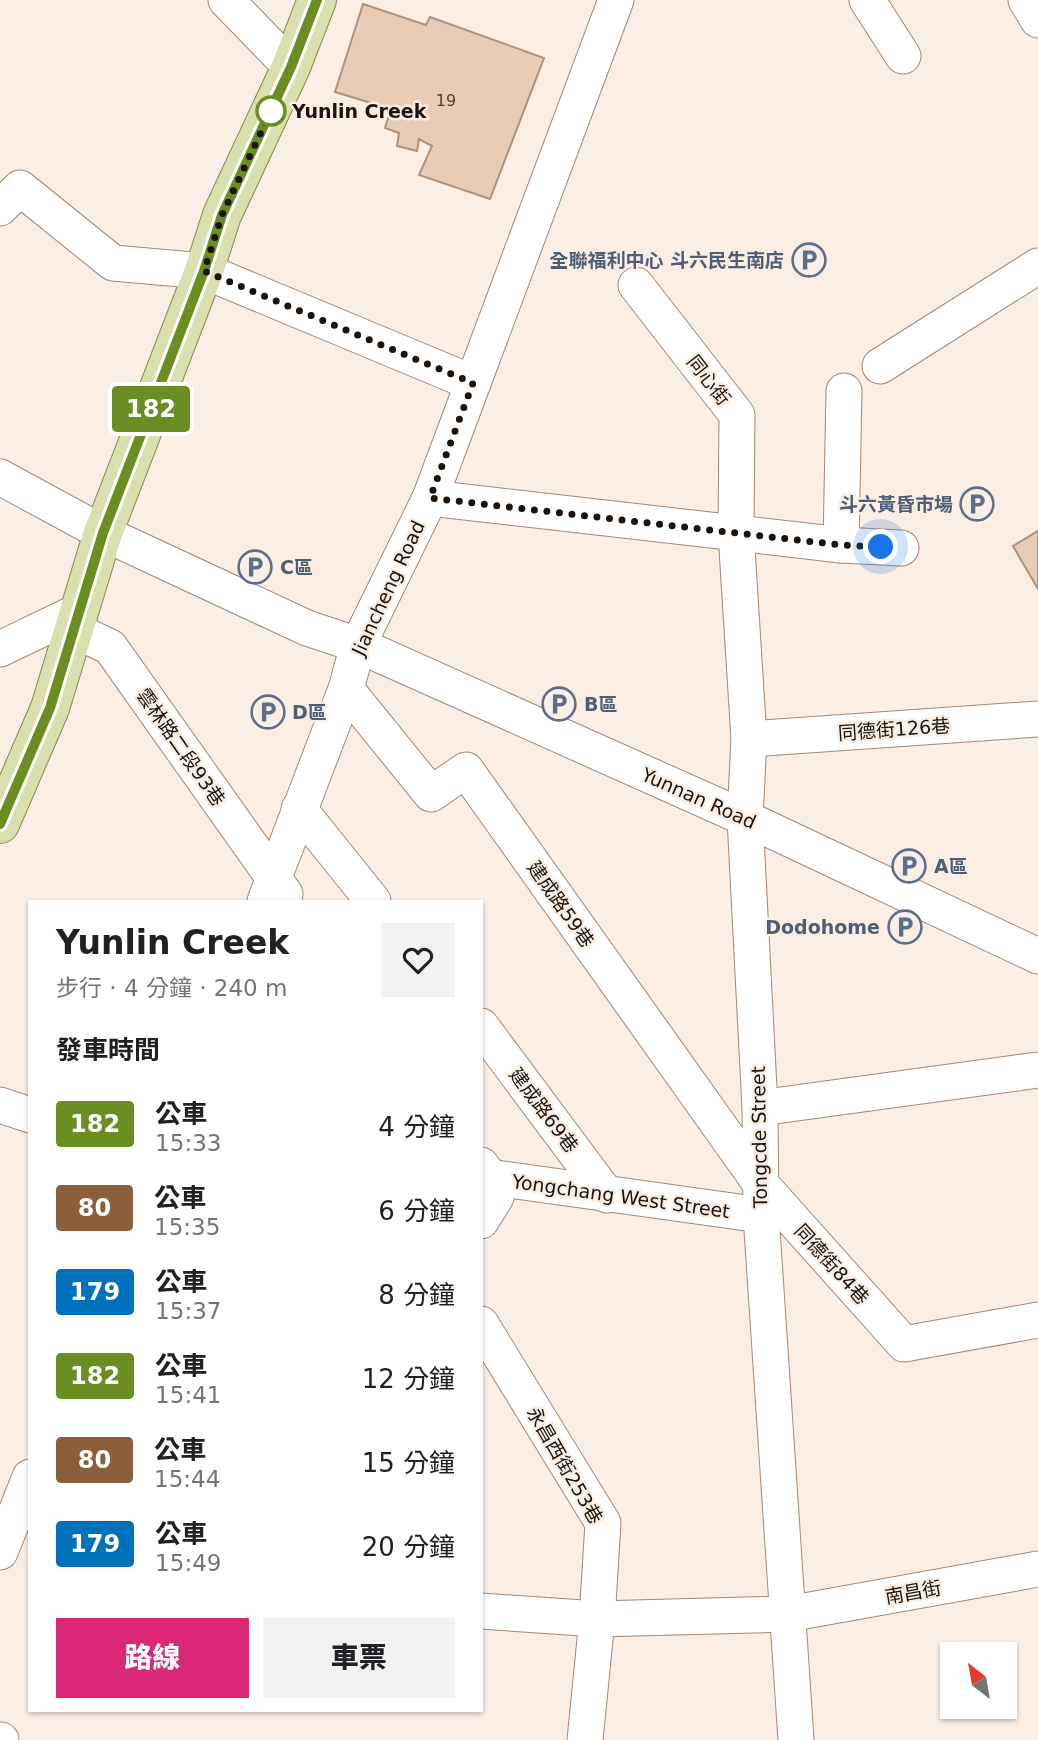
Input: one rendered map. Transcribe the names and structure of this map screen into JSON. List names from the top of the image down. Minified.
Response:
{"streets":{"street":["同心街","Jiancheng Road","同德街126巷","雲林路二段93巷","Yunnan Road","建成路59巷","建成路69巷","Tongcde Street","Yongchang West Street","同德街84巷","永昌西街253巷","南昌街"]},"crossings":[["同心街","Tongcde Street"],["Jiancheng Road","雲林路二段93巷"],["Jiancheng Road","Yunnan Road"],["Jiancheng Road","建成路59巷"],["同德街126巷","Tongcde Street"],["Yunnan Road","Tongcde Street"],["建成路59巷","Tongcde Street"],["建成路59巷","Yongchang West Street"],["建成路59巷","同德街84巷"],["建成路69巷","Yongchang West Street"],["Tongcde Street","Yongchang West Street"],["Tongcde Street","同德街84巷"],["Tongcde Street","南昌街"],["Yongchang West Street","同德街84巷"],["永昌西街253巷","南昌街"]],"places":{"other":["Yunlin Creek"],"parking":["全聯福利中心 斗六民生南店","斗六黃昏市場","C區","B區","D區","A區","Dodohome"]},"lines":["bus line 182"],"house_numbers":["19"],"north":"top left","page":{"on_map":"182","heading":[["Yunlin Creek","步行 · 4 分鐘 · 240 m"],"發車時間"],"list":[{"mark":"182","name":"公車","note":"15:33","value":"4 分鐘"},{"mark":"80","name":"公車","note":"15:35","value":"6 分鐘"},{"mark":"179","name":"公車","note":"15:37","value":"8 分鐘"},{"mark":"182","name":"公車","note":"15:41","value":"12 分鐘"},{"mark":"80","name":"公車","note":"15:44","value":"15 分鐘"},{"mark":"179","name":"公車","note":"15:49","value":"20 分鐘"}],"buttons":["路線","車票"]}}
